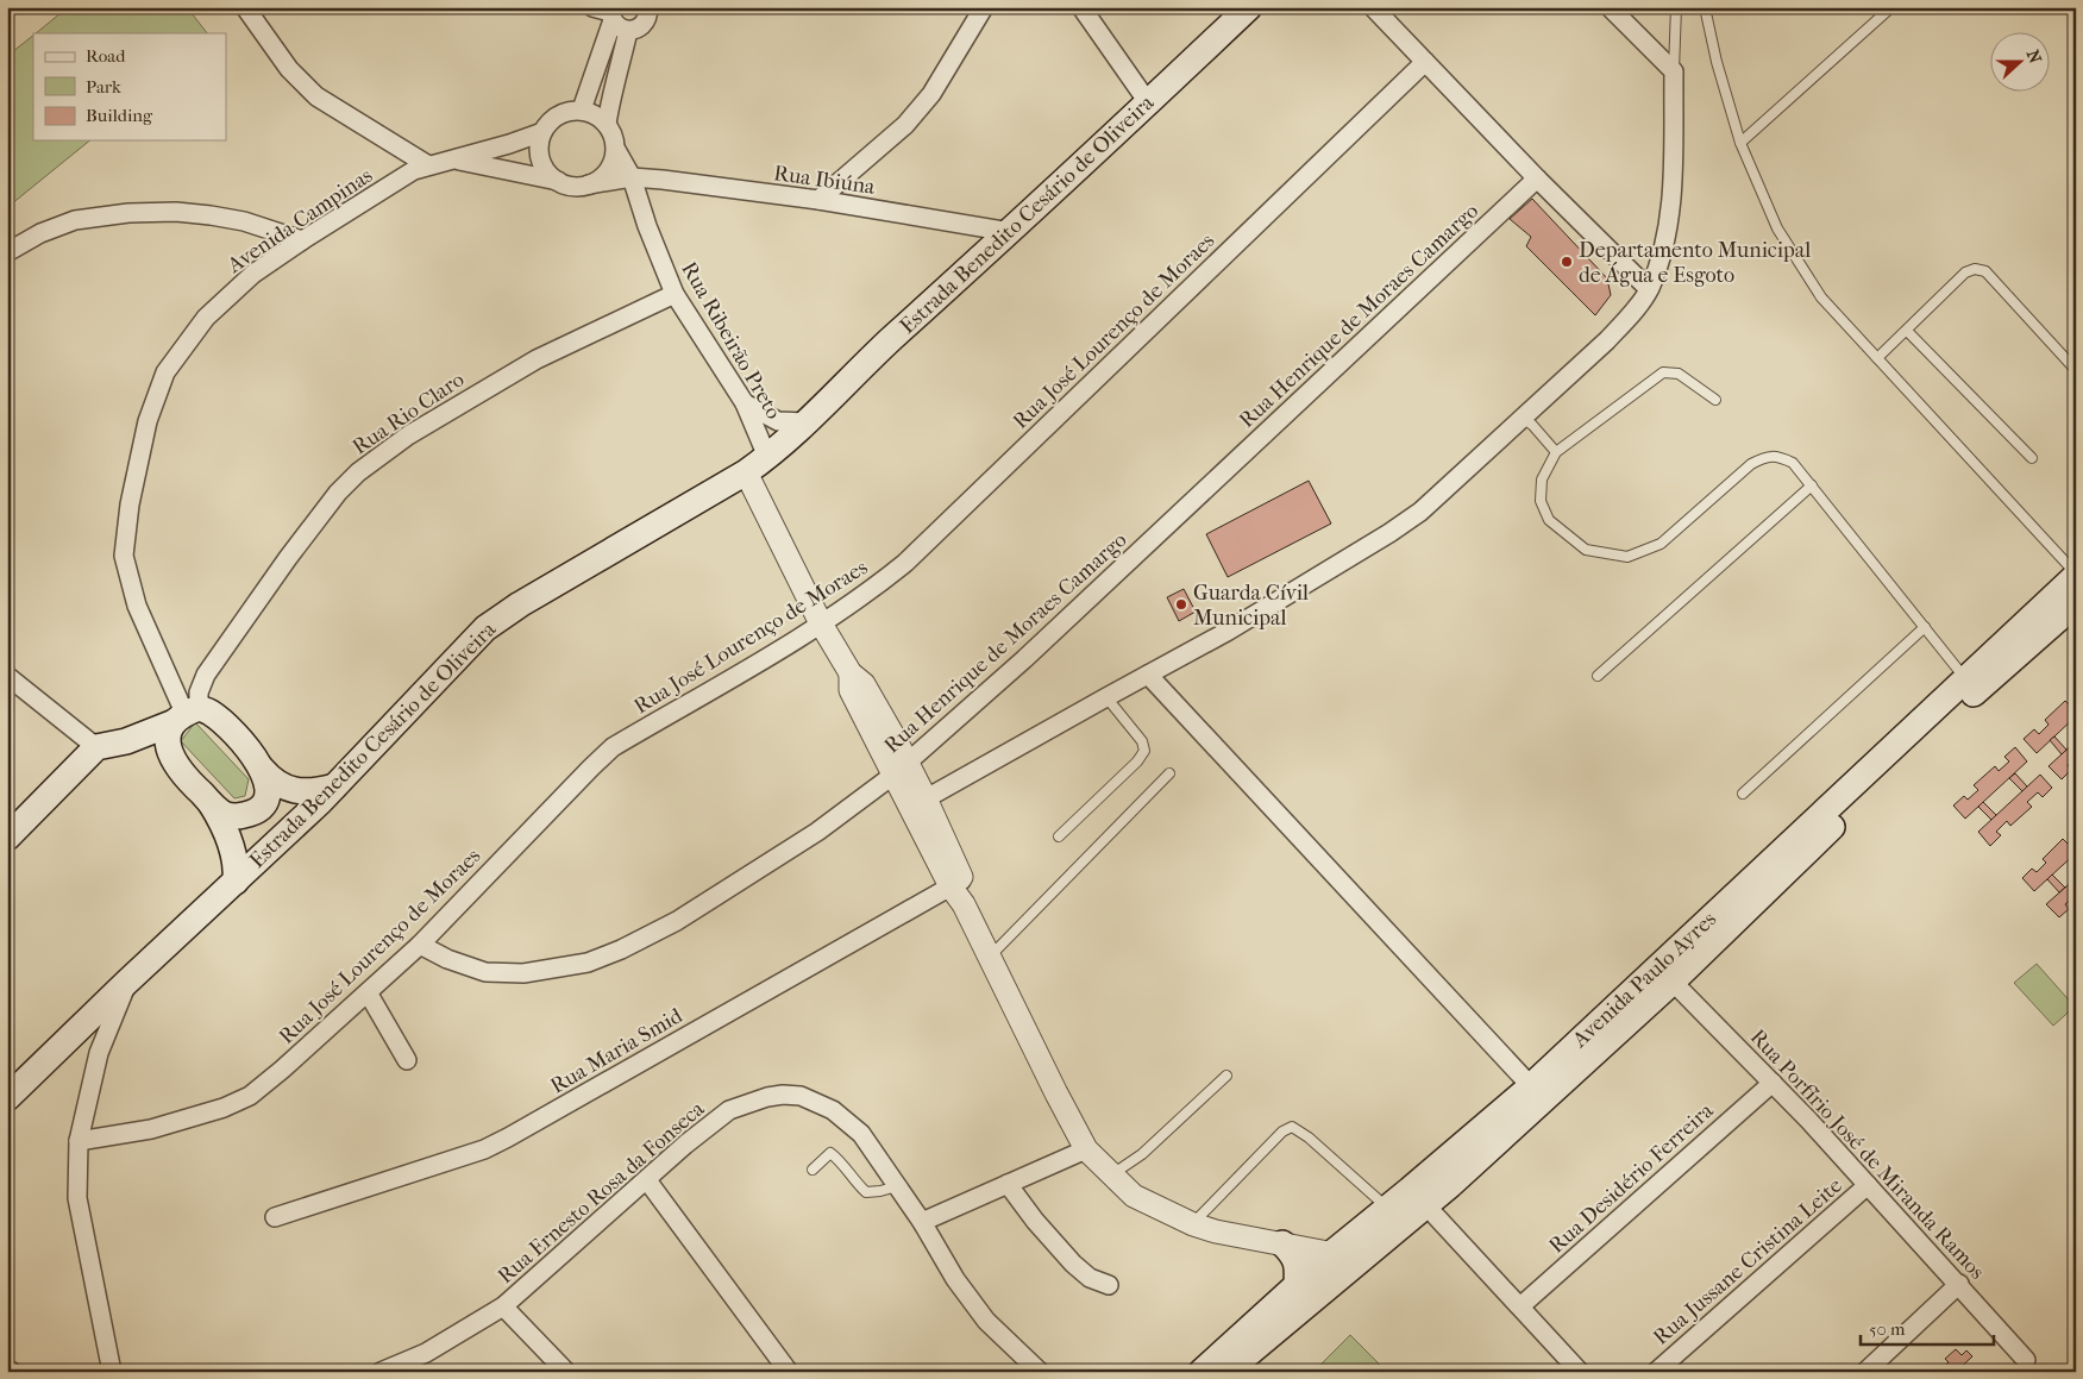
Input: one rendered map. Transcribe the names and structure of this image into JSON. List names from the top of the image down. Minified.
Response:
{"streets":{"main road":["Estrada Benedito Cesário de Oliveira","Avenida Paulo Ayres"],"street":["Rua Ibiúna","Avenida Campinas","Rua Henrique de Moraes Camargo","Rua José Lourenço de Moraes","Rua Ribeirão Preto","Rua Rio Claro","Rua Maria Smid","Rua Porfírio José de Miranda Ramos","Rua Desidério Ferreira","Rua Ernesto Rosa da Fonseca","Rua Jussane Cristina Leite"]},"crossings":[["Rua Ibiúna","Estrada Benedito Cesário de Oliveira"],["Rua Ibiúna","Avenida Campinas"],["Rua Ibiúna","Rua Ribeirão Preto"],["Estrada Benedito Cesário de Oliveira","Rua Ribeirão Preto"],["Avenida Campinas","Rua Rio Claro"],["Rua Henrique de Moraes Camargo","Rua José Lourenço de Moraes"],["Rua Ribeirão Preto","Rua Rio Claro"],["Avenida Paulo Ayres","Rua Porfírio José de Miranda Ramos"],["Rua Porfírio José de Miranda Ramos","Rua Desidério Ferreira"],["Rua Porfírio José de Miranda Ramos","Rua Jussane Cristina Leite"]],"places":["Departamento Municipal de Água e Esgoto","Guarda Cívil Municipal"],"legend":["Road","Park","Building"],"scale_bar":"50 m","north":"right"}
